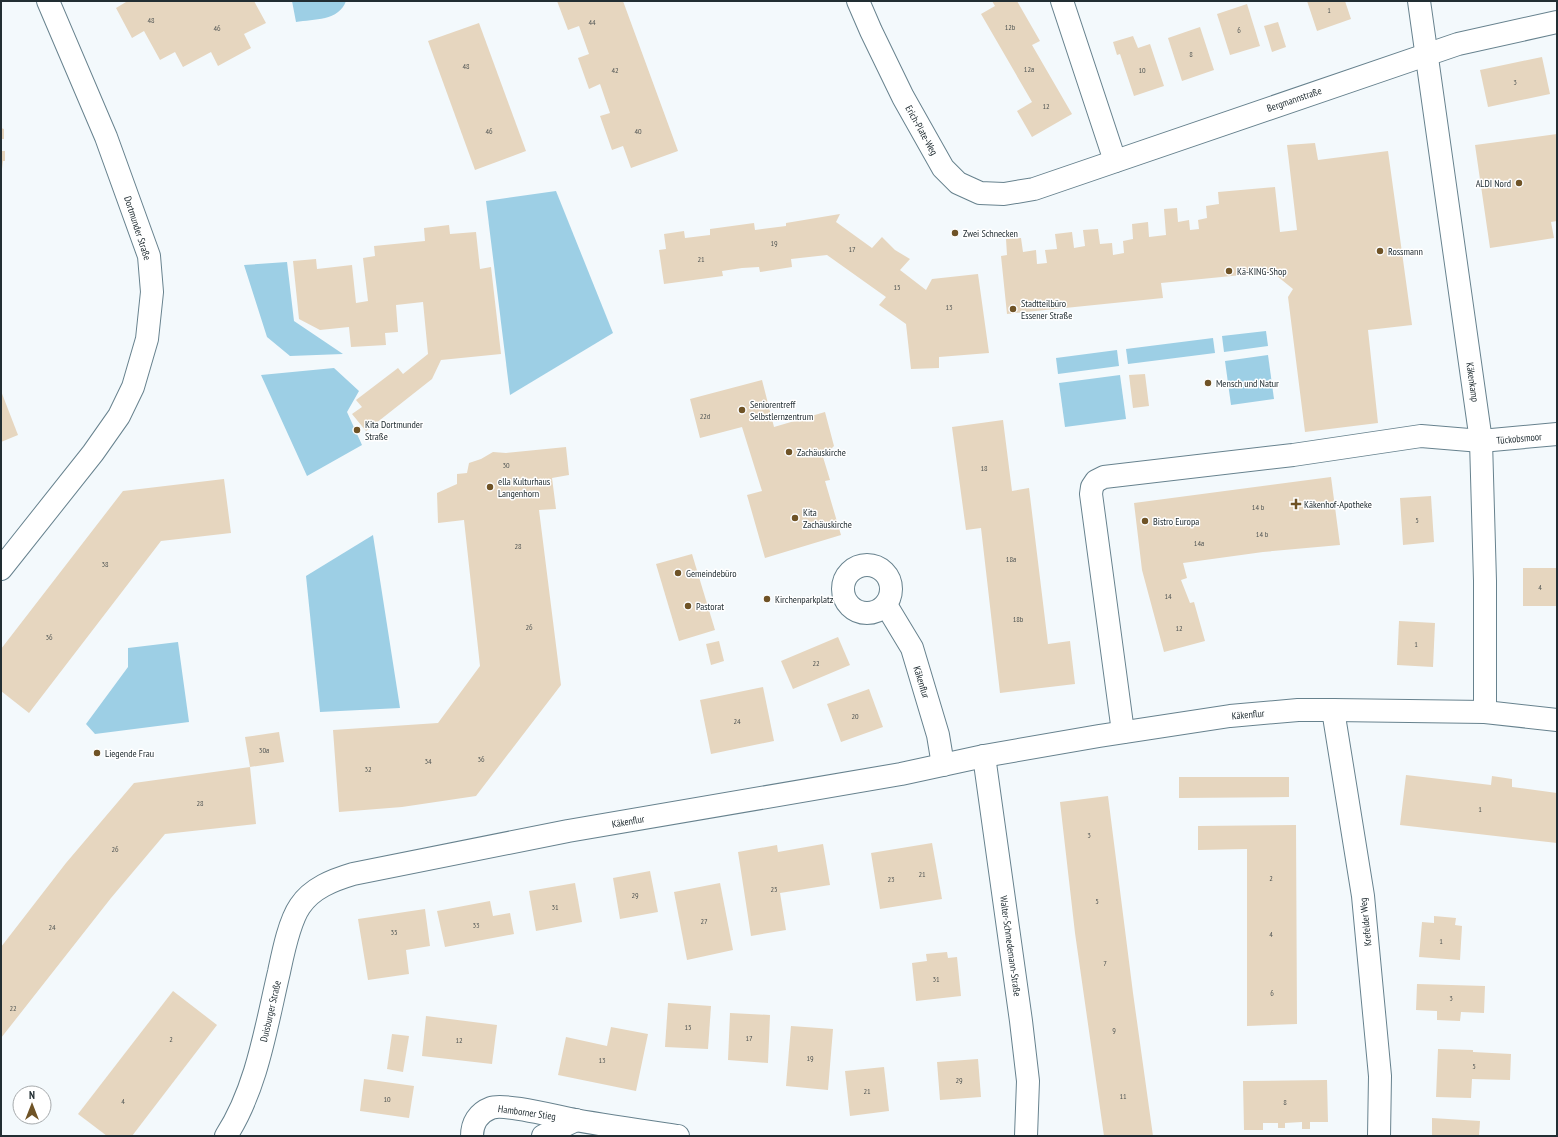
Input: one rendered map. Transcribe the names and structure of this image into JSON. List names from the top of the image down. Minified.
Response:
{"streets":{"street":["Bergmannstraße","Erich-Plate-Weg","Dortmunder Straße","Käkenkamp","Tückobsmoor","Käkenflur","Krefelder Weg","Walter-Schmedemann-Straße","Duisburger Straße","Hamborner Stieg"]},"crossings":[["Bergmannstraße","Erich-Plate-Weg"],["Bergmannstraße","Käkenkamp"],["Käkenkamp","Tückobsmoor"],["Käkenkamp","Käkenflur"],["Tückobsmoor","Käkenflur"],["Käkenflur","Krefelder Weg"],["Käkenflur","Walter-Schmedemann-Straße"],["Käkenflur","Duisburger Straße"]],"places":{"other":["ALDI Nord","Zwei Schnecken","Rossmann","Kä-KING-Shop","Stadtteilbüro Essener Straße","Mensch und Natur","Seniorentreff Selbstlernzentrum","Kita Dortmunder Straße","Zachäuskirche","ella Kulturhaus Langenhorn","Kita Zachäuskirche","Bistro Europa","Gemeindebüro","Kirchenparkplatz","Pastorat","Liegende Frau"],"health":["Käkenhof-Apotheke"]},"house_numbers":["1","48","44","12b","46","6","8","48","12a","42","10","3","12","46","40","19","17","21","15","13","22d","30","18","14 b","5","14 b","14a","28","18a","38","4","14","18b","26","12","36","1","22","20","24","30a","36","34","32","28","1","3","26","21","2","23","25","29","5","31","27","33","24","35","4","1","7","31","6","3","22","15","9","17","2","12","19","13","5","29","21","11","10","4","8"],"north":"top"}
